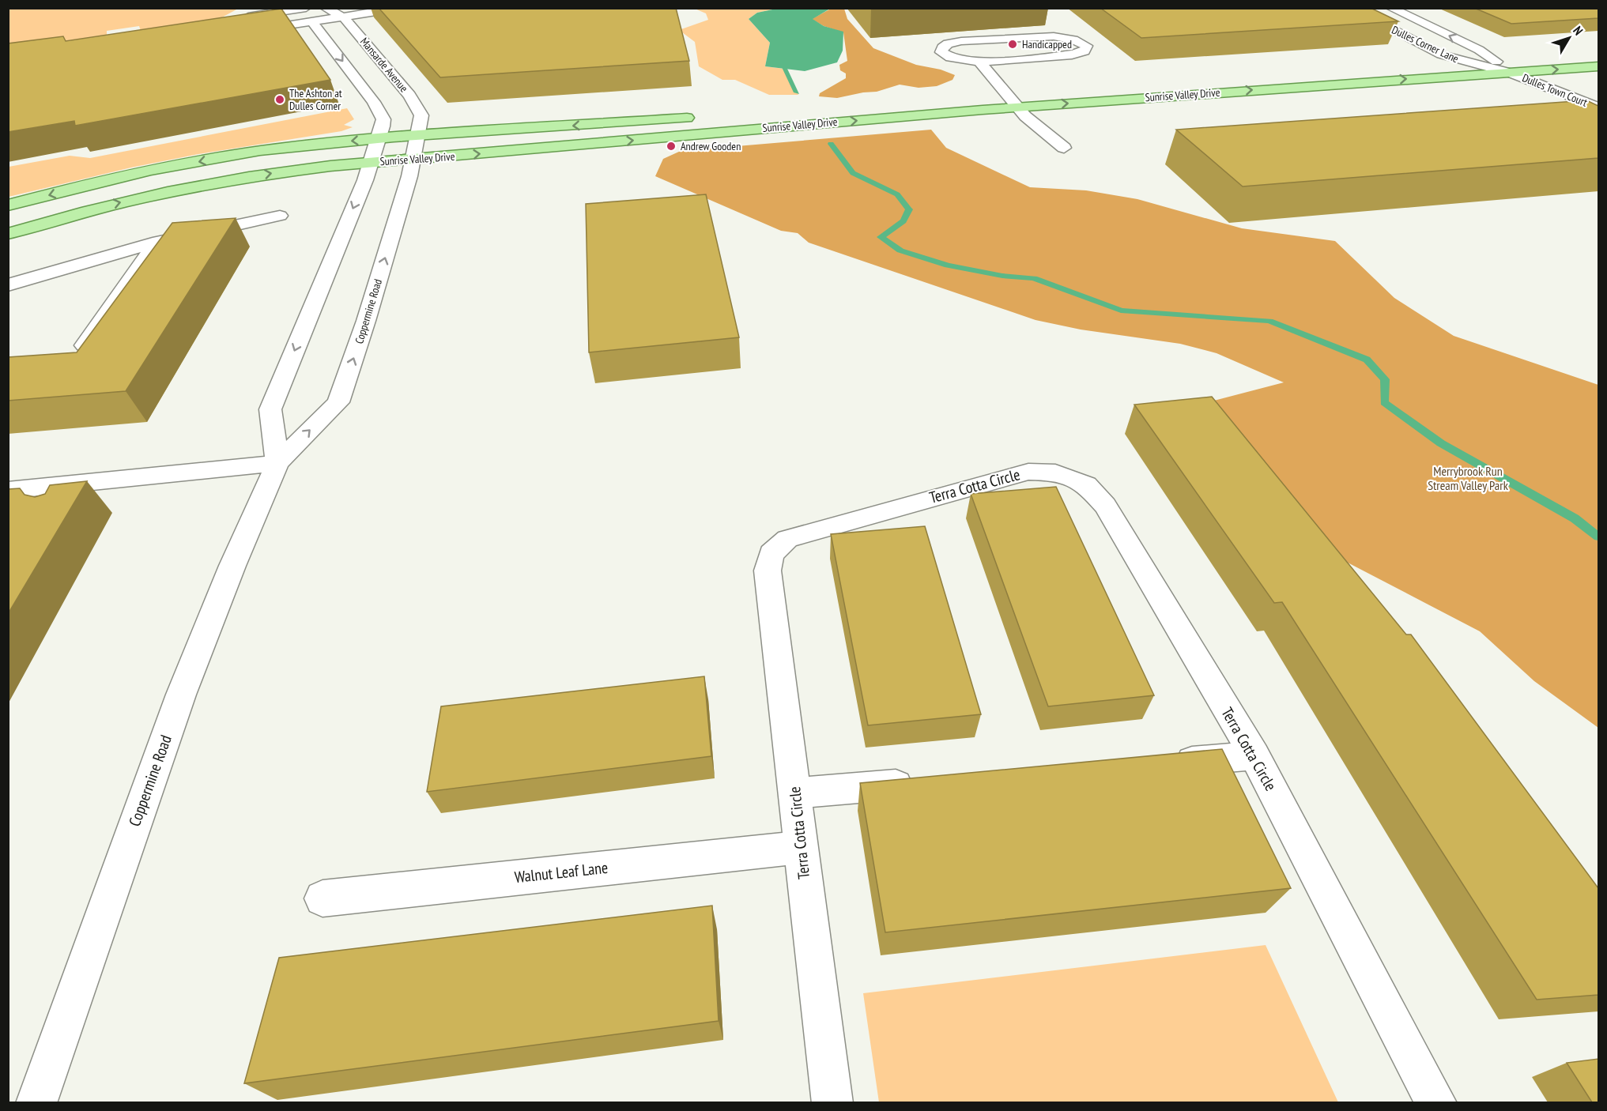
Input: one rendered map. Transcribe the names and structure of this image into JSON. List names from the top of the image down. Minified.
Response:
{"streets":{"main road":["Sunrise Valley Drive"],"street":["Dulles Corner Lane","Mansarde Avenue","Dulles Town Court","Coppermine Road","Terra Cotta Circle","Walnut Leaf Lane"]},"crossings":[["Dulles Corner Lane","Dulles Town Court"],["Dulles Corner Lane","Sunrise Valley Drive"],["Mansarde Avenue","Sunrise Valley Drive"],["Mansarde Avenue","Coppermine Road"],["Dulles Town Court","Sunrise Valley Drive"],["Sunrise Valley Drive","Coppermine Road"],["Terra Cotta Circle","Walnut Leaf Lane"]],"parks":["Merrybrook Run Stream Valley Park"],"places":["Handicapped","The Ashton at Dulles Corner","Andrew Gooden"],"north":"top right"}
